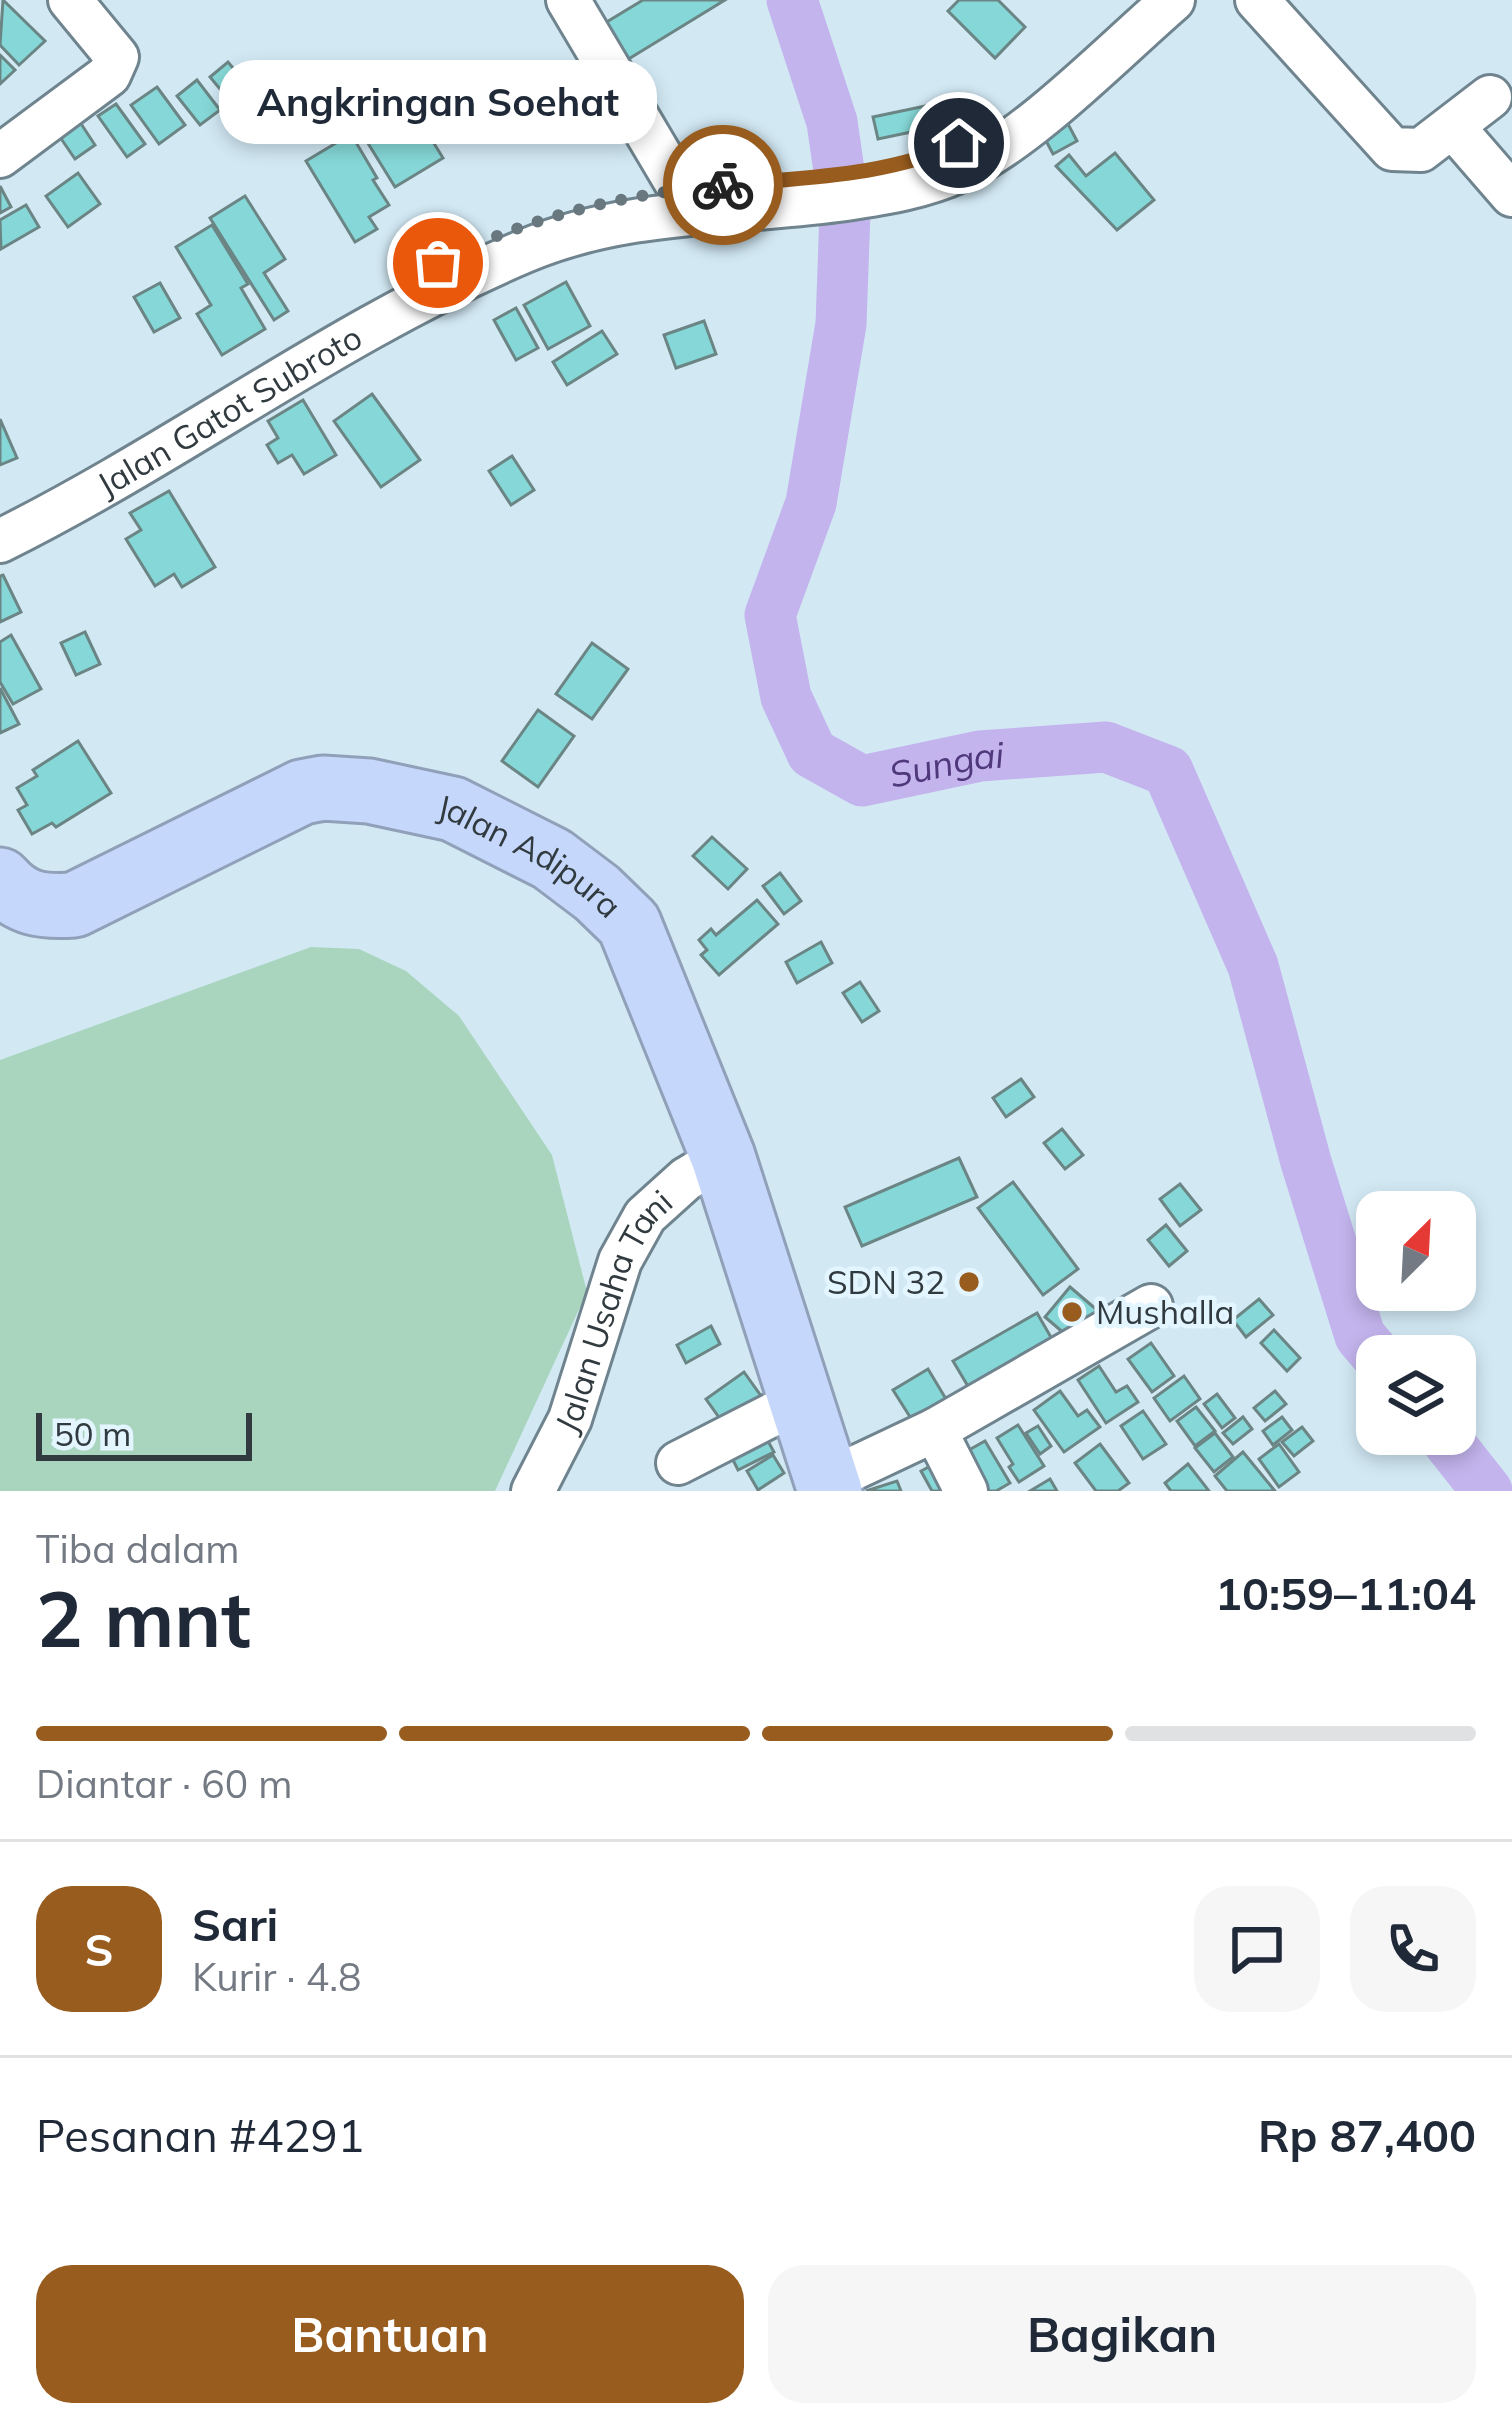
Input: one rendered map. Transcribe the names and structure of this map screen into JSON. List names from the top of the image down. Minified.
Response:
{"streets":{"highway":["Jalan Adipura"],"street":["Jalan Gatot Subroto","Jalan Usaha Tani"]},"crossings":[["Jalan Adipura","Jalan Usaha Tani"]],"water":["Sungai"],"places":["Angkringan Soehat","SDN 32","Mushalla"],"scale_bar":"50 m","north":"top right","page":{"bubble":"Angkringan Soehat","scale":"50 m","heading":["2 mnt","Tiba dalam","10:59–11:04"],"panel":["Sari","Kurir · 4.8","Pesanan #4291","Rp 87,400"],"bar":"Diantar · 60 m","round":"S","buttons":["Bantuan","Bagikan"]}}
